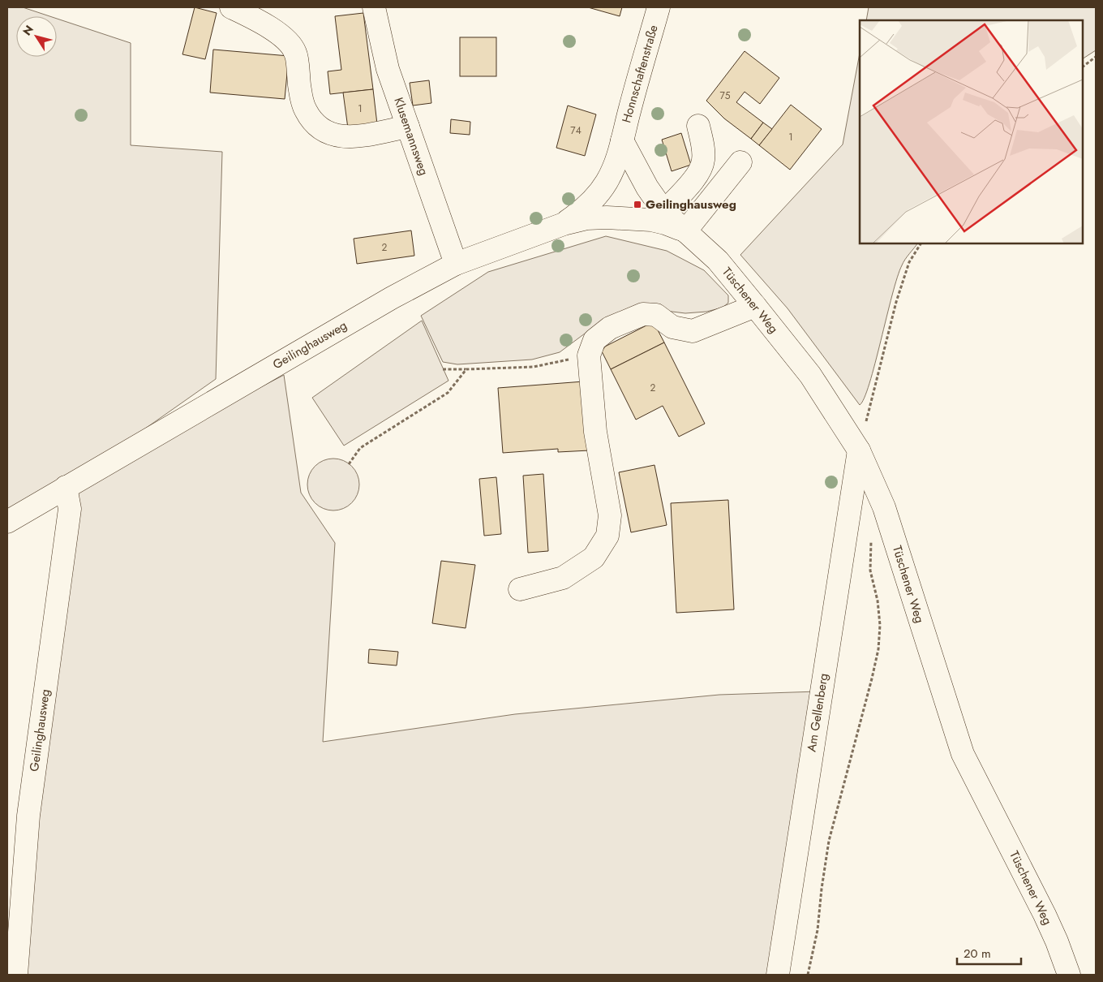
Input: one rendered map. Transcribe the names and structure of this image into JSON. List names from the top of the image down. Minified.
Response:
{"streets":{"street":["Honnschaftenstraße","Klusemannsweg","Tüschener Weg","Geilinghausweg","Am Gellenberg"]},"crossings":[["Honnschaftenstraße","Tüschener Weg"],["Honnschaftenstraße","Geilinghausweg"],["Klusemannsweg","Geilinghausweg"],["Tüschener Weg","Geilinghausweg"],["Tüschener Weg","Am Gellenberg"]],"places":{"transit":["Geilinghausweg"]},"house_numbers":["75","1","74","1","2","2"],"scale_bar":"20 m","north":"top left"}
